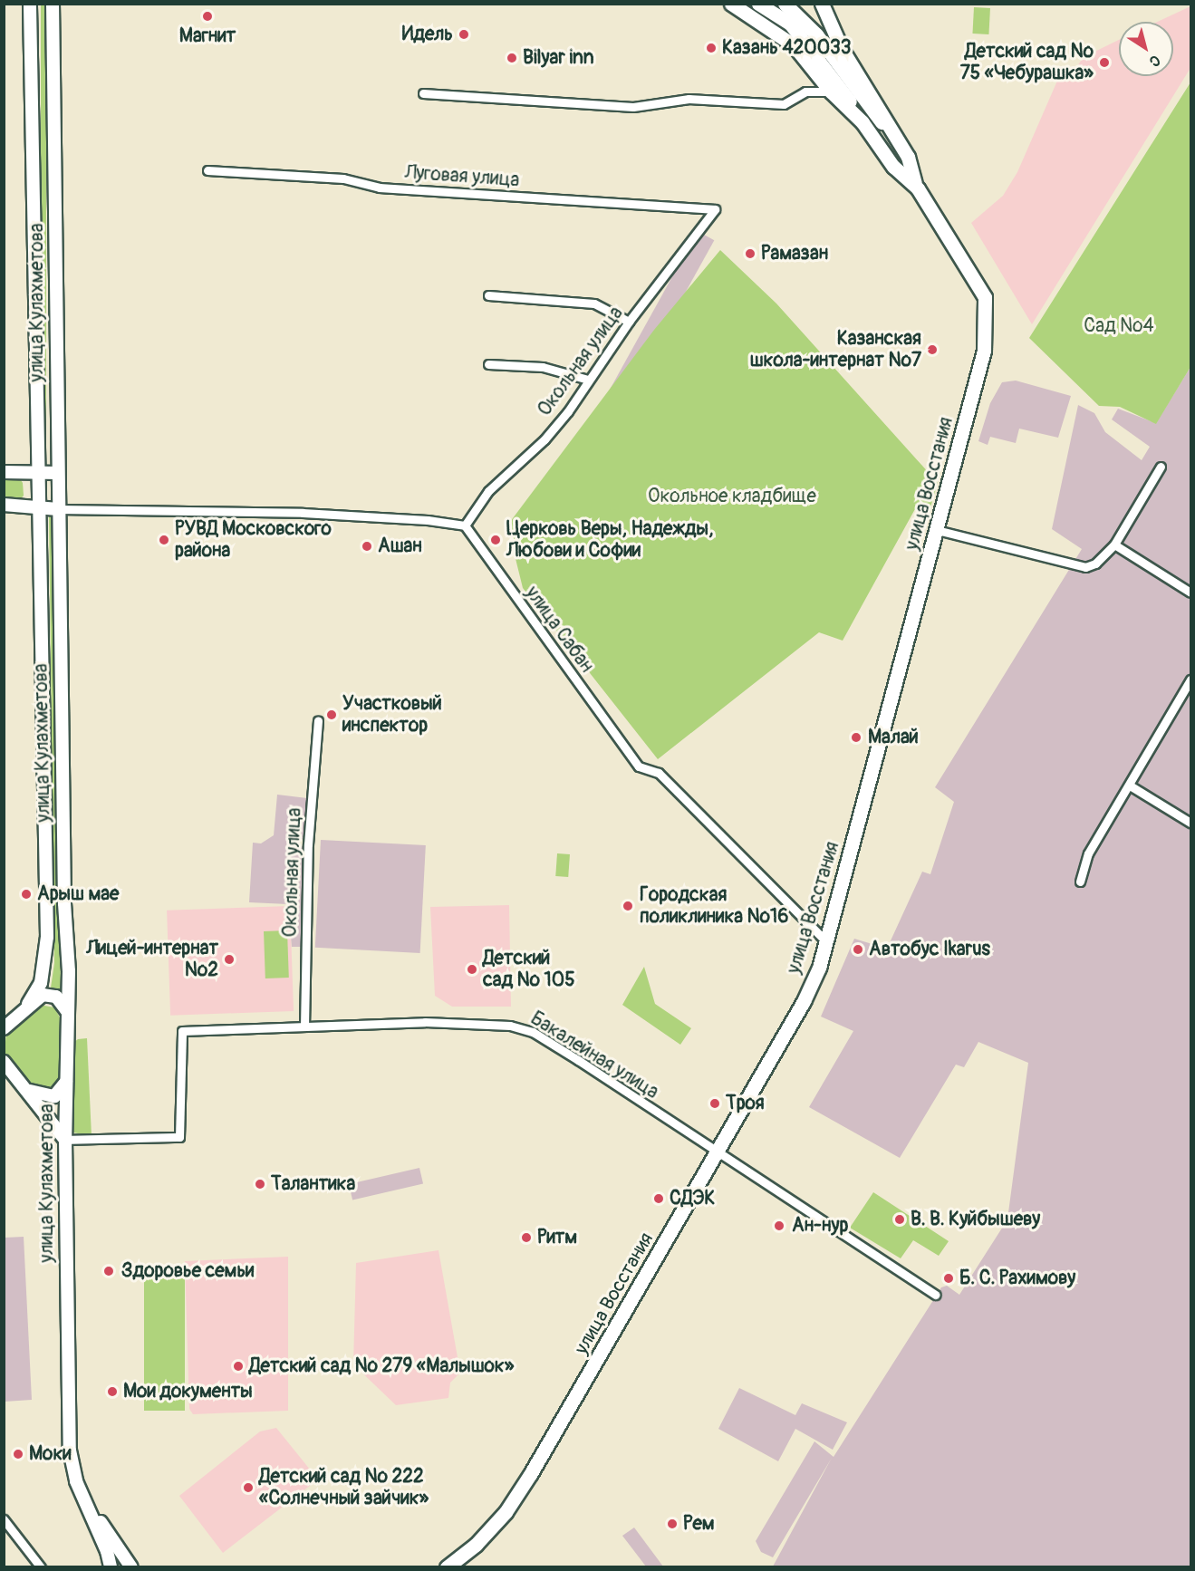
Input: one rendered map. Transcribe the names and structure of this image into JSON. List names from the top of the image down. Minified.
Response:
{"streets":{"main road":["улица Кулахметова","улица Восстания"],"street":["Луговая улица","Окольная улица","улица Сабан","Бакалейная улица"]},"crossings":[["Луговая улица","Окольная улица"],["улица Кулахметова","Бакалейная улица"],["Окольная улица","улица Сабан"],["Окольная улица","Бакалейная улица"],["улица Восстания","улица Сабан"],["улица Восстания","Бакалейная улица"]],"parks":["Сад №4","Окольное кладбище"],"places":["Магнит","Идель","Казань 420033","Bilyar inn","Детский сад № 75 «Чебурашка»","Рамазан","Казанская школа-интернат №7","РУВД Московского района","Церковь Веры, Надежды, Любови и Софии","Ашан","Участковый инспектор","Малай","Арыш мае","Городская поликлиника №16","Автобус Ikarus","Лицей-интернат №2","Детский сад № 105","Троя","Талантика","СДЭК","В. В. Куйбышеву","Ан-нур","Ритм","Здоровье семьи","Б. С. Рахимову","Детский сад № 279 «Малышок»","Мои документы","Моки","Детский сад № 222 «Солнечный зайчик»","Рем"],"north":"bottom right"}
